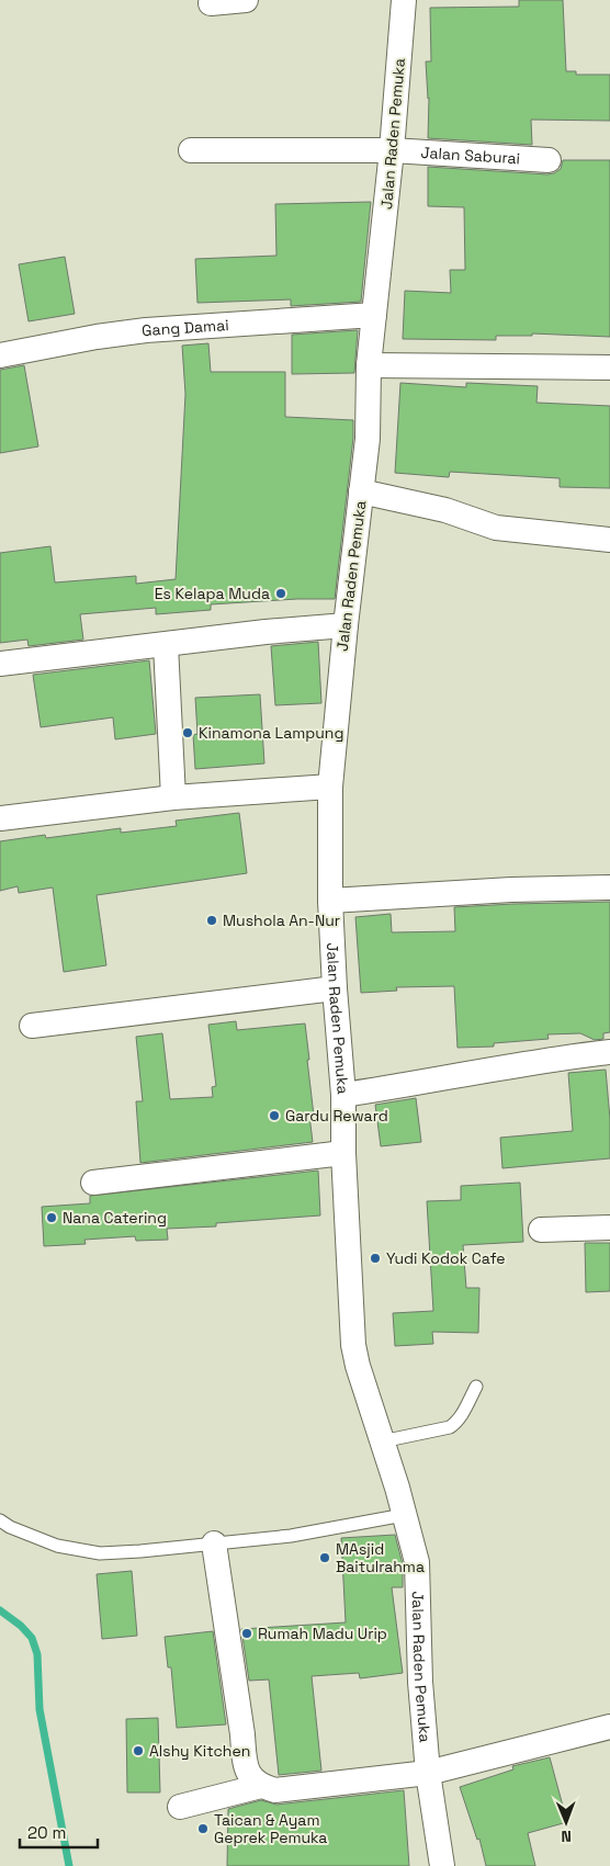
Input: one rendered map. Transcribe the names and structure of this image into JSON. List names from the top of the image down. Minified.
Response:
{"streets":{"street":["Jalan Raden Pemuka","Jalan Saburai","Gang Damai"]},"crossings":[["Jalan Raden Pemuka","Jalan Saburai"],["Jalan Raden Pemuka","Gang Damai"]],"places":["Es Kelapa Muda","Kinamona Lampung","Mushola An-Nur","Gardu Reward","Nana Catering","Yudi Kodok Cafe","MAsjid Baitulrahma","Rumah Madu Urip","Alshy Kitchen","Taican & Ayam Geprek Pemuka"],"scale_bar":"20 m","north":"bottom"}
